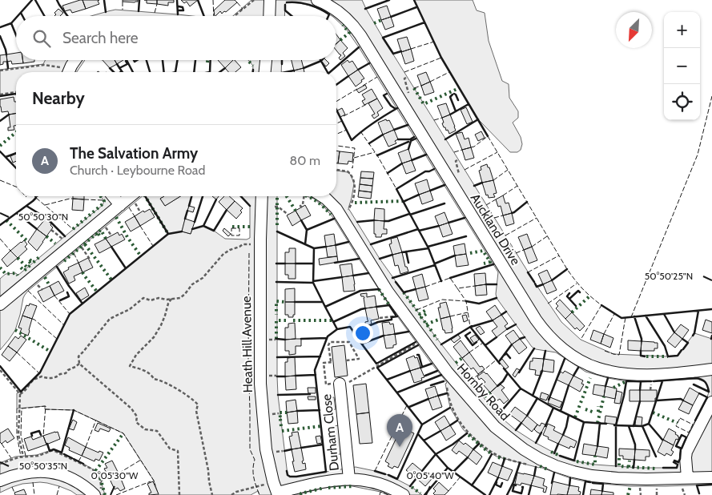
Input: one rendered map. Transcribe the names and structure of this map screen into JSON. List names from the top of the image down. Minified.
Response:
{"streets":{"street":["Auckland Drive","Heath Hill Avenue","Hornby Road","Durham Close"]},"north":"bottom left","page":{"map_buttons":["+","−"],"search":"Search here","heading":"Nearby","list":[{"mark":"A","name":"The Salvation Army","note":"Church · Leybourne Road","value":"80 m"}],"pins":"A"},"coordinates":["50°50'30\"N","50°50'25\"N","50°50'35\"N","0°05'30\"W","0°05'40\"W"]}
